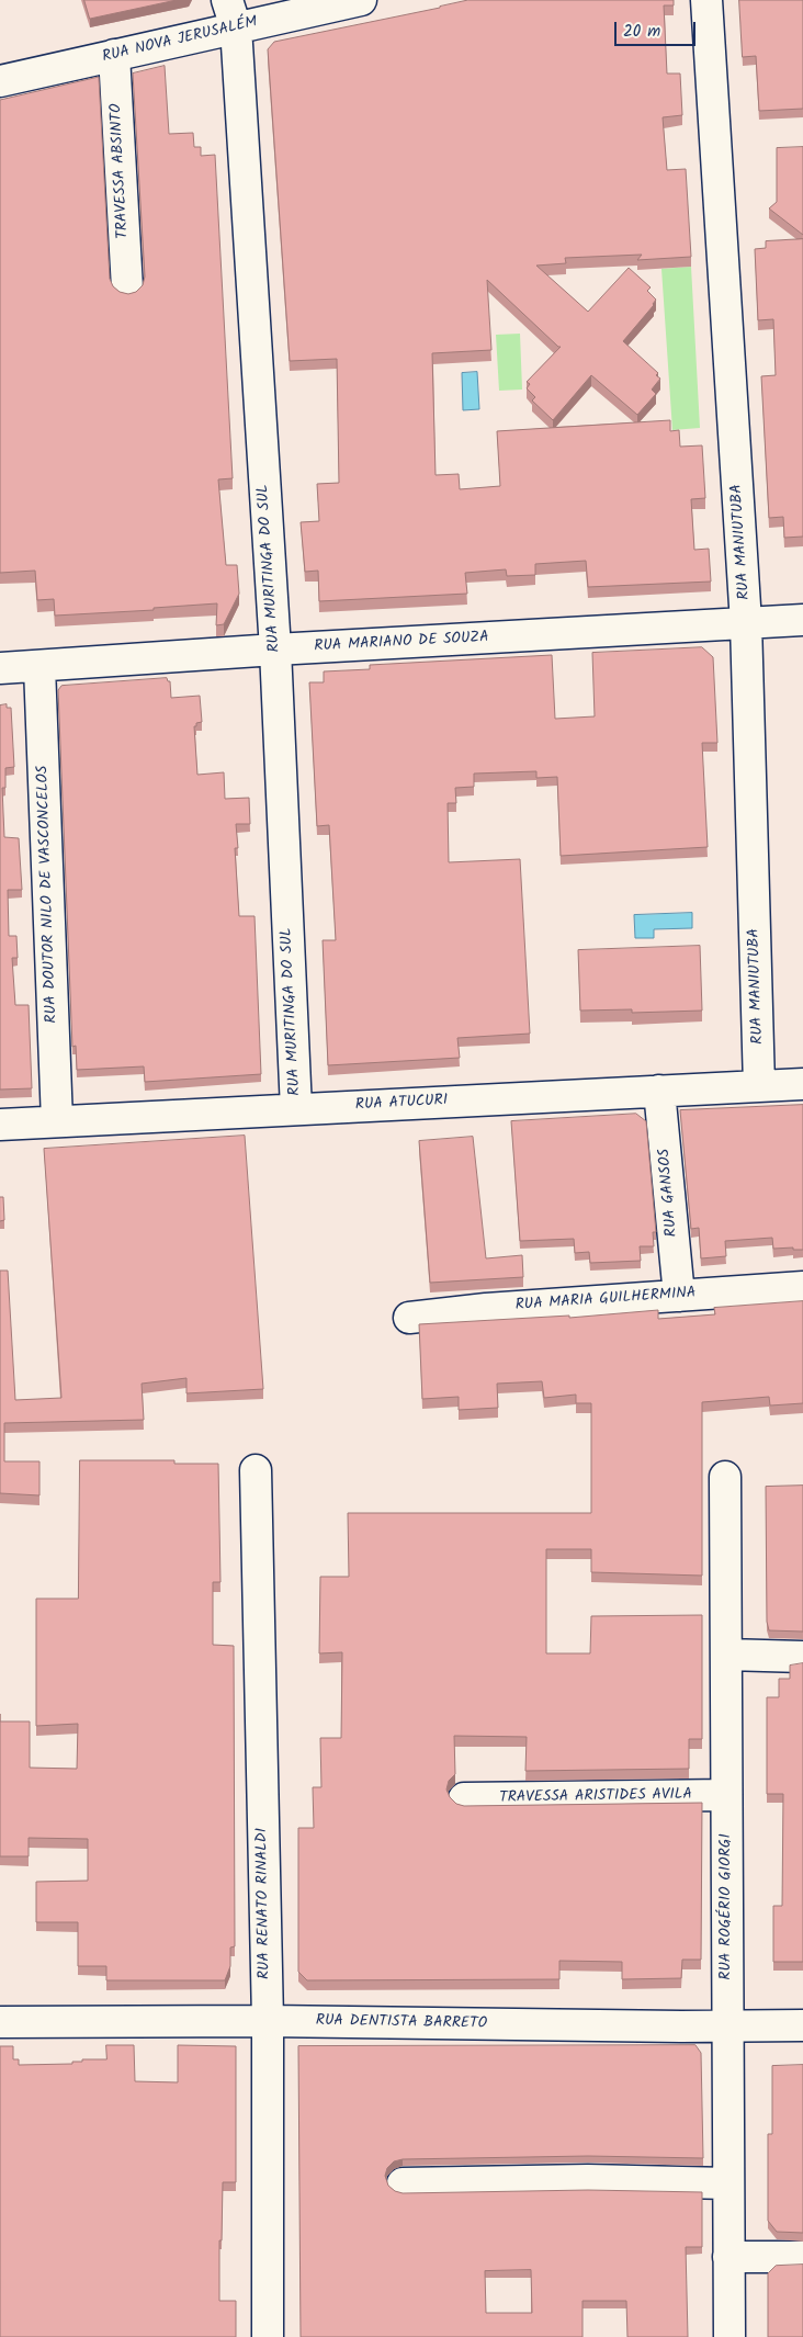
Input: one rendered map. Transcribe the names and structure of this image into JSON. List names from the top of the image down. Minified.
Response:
{"streets":{"street":["RUA NOVA JERUSALÉM","TRAVESSA ABSINTO","RUA MANIUTUBA","RUA MURITINGA DO SUL","RUA MARIANO DE SOUZA","RUA DOUTOR NILO DE VASCONCELOS","RUA ATUCURI","RUA GANSOS","RUA MARIA GUILHERMINA","TRAVESSA ARISTIDES AVILA","RUA RENATO RINALDI","RUA ROGÉRIO GIORGI","RUA DENTISTA BARRETO"]},"crossings":[["RUA NOVA JERUSALÉM","TRAVESSA ABSINTO"],["RUA NOVA JERUSALÉM","RUA MURITINGA DO SUL"],["RUA MANIUTUBA","RUA MARIANO DE SOUZA"],["RUA MANIUTUBA","RUA ATUCURI"],["RUA MURITINGA DO SUL","RUA MARIANO DE SOUZA"],["RUA MURITINGA DO SUL","RUA ATUCURI"],["RUA MARIANO DE SOUZA","RUA DOUTOR NILO DE VASCONCELOS"],["RUA DOUTOR NILO DE VASCONCELOS","RUA ATUCURI"],["RUA ATUCURI","RUA GANSOS"],["RUA GANSOS","RUA MARIA GUILHERMINA"],["TRAVESSA ARISTIDES AVILA","RUA ROGÉRIO GIORGI"],["RUA RENATO RINALDI","RUA DENTISTA BARRETO"],["RUA ROGÉRIO GIORGI","RUA DENTISTA BARRETO"]],"scale_bar":"20 m"}
